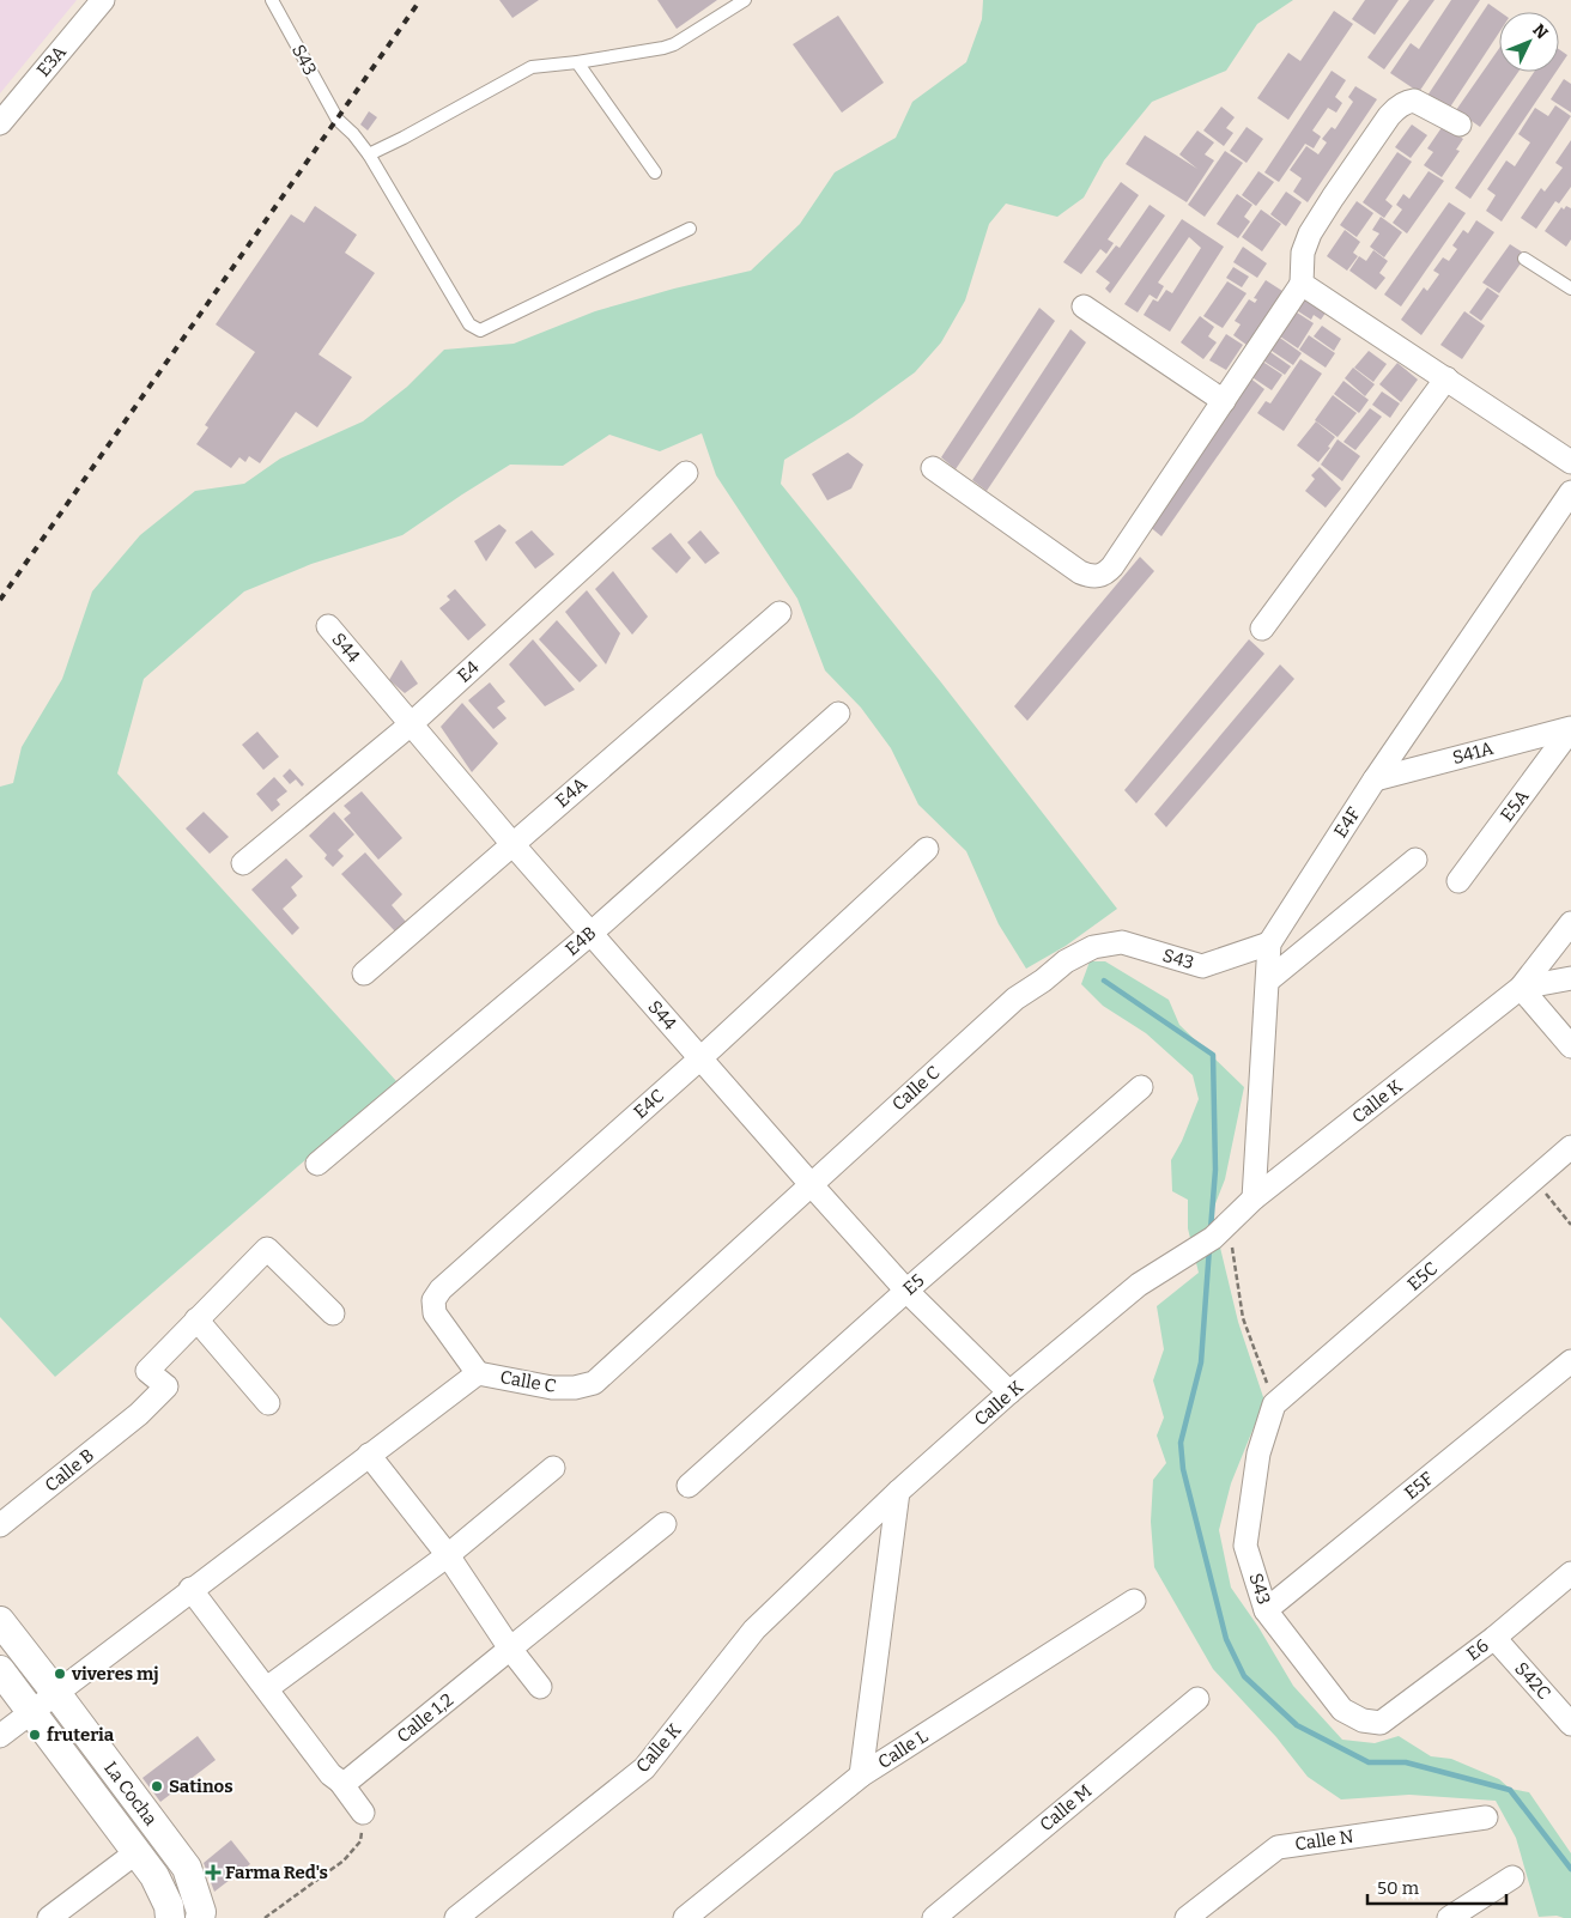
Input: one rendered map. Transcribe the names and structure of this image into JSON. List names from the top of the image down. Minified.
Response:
{"streets":{"street":["S43","E3A","S44","E4","S41A","E4A","E5A","E4F","E4B","Calle C","Calle K","E4C","E5C","E5","Calle B","E5F","E6","S42C","Calle 1,2","Calle L","La Cocha","Calle M","Calle N"]},"crossings":[["S43","E4F"],["S43","Calle C"],["S43","E5C"],["S43","E5F"],["S43","E6"],["S44","E4"],["S44","E4A"],["S44","E4B"],["S44","Calle C"],["S44","Calle K"],["S44","E4C"],["S44","E5"],["S41A","E5A"],["S41A","E4F"],["Calle C","E4C"],["Calle C","La Cocha"],["E6","S42C"]],"places":{"other":["viveres mj","fruteria","Satinos"],"health":["Farma Red's"]},"scale_bar":"50 m","north":"top right"}
